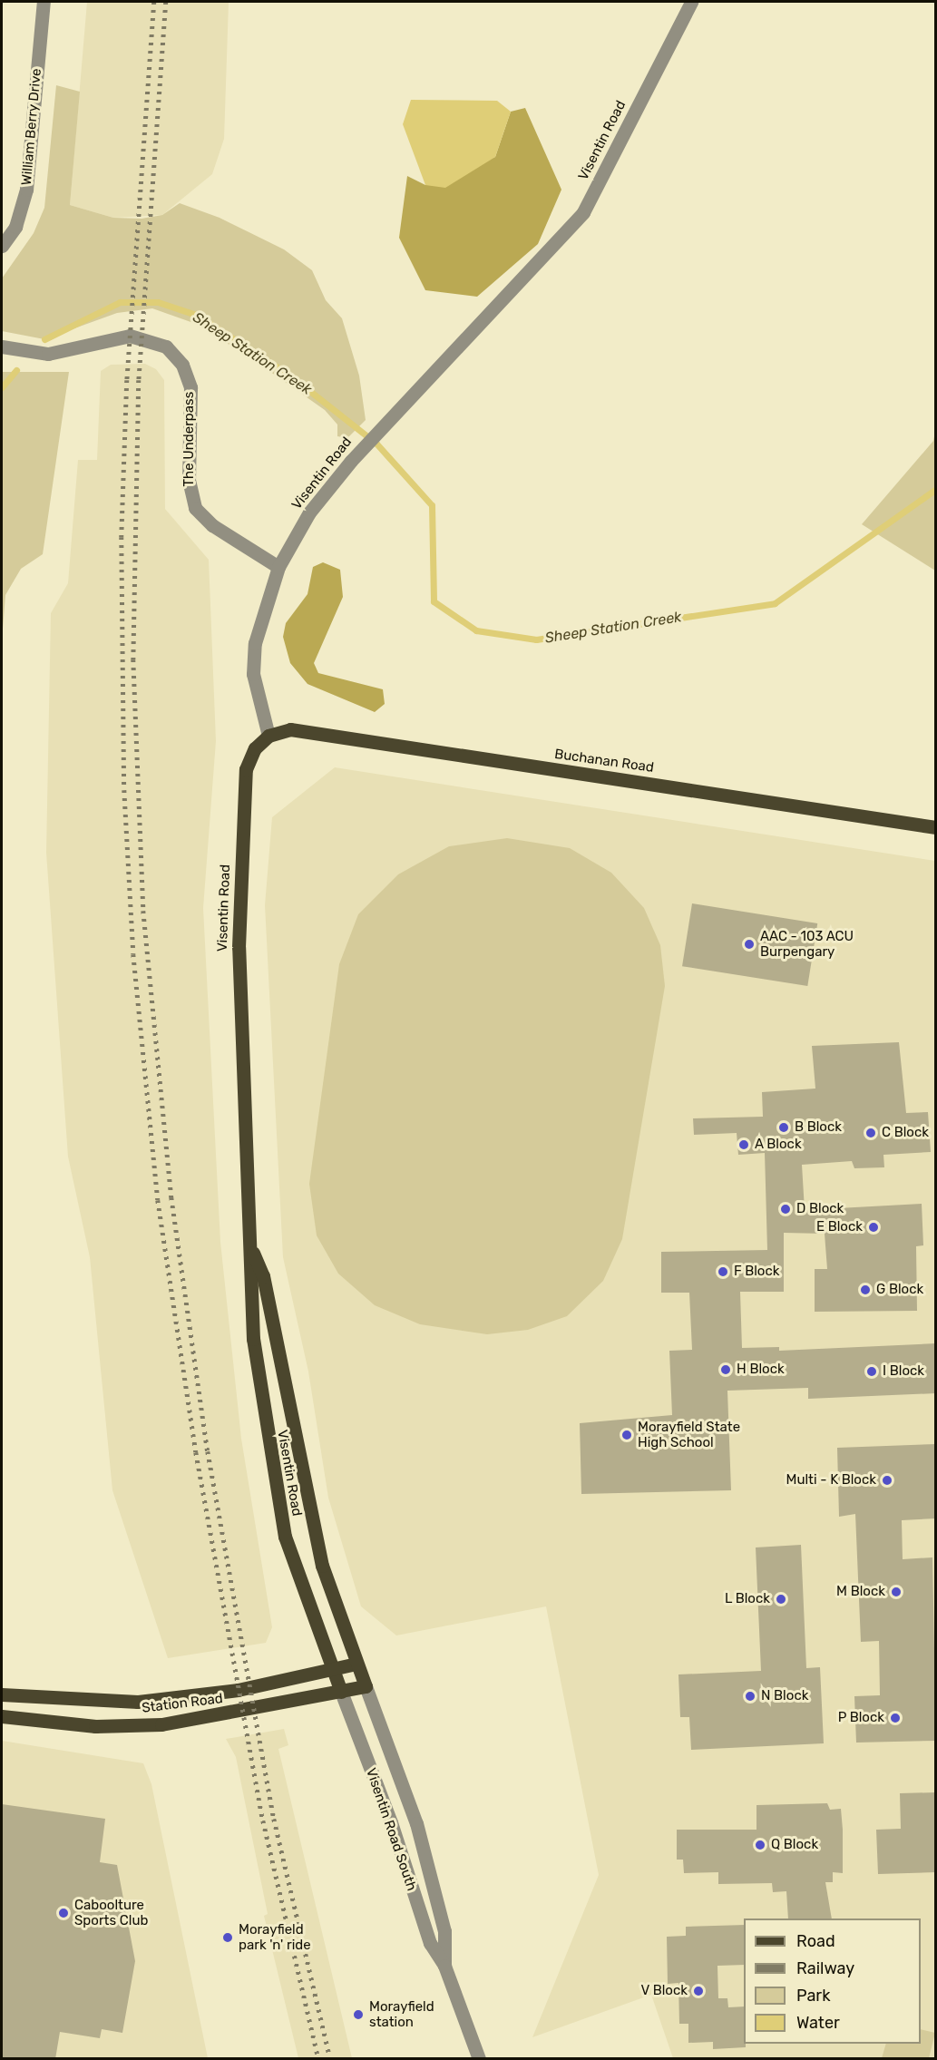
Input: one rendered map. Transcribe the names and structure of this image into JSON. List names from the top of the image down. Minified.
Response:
{"streets":{"main road":["Visentin Road","Buchanan Road","Station Road"],"street":["William Berry Drive","The Underpass","Visentin Road South"]},"crossings":[["Visentin Road","The Underpass"],["Visentin Road","Buchanan Road"],["Visentin Road","Station Road"],["Visentin Road","Visentin Road South"],["Station Road","Visentin Road South"]],"water":["Sheep Station Creek"],"places":["AAC - 103 ACU Burpengary","B Block","C Block","A Block","D Block","E Block","F Block","G Block","H Block","I Block","Morayfield State High School","Multi - K Block","M Block","L Block","N Block","P Block","Q Block","Caboolture Sports Club","Morayfield park 'n' ride","V Block","Morayfield station"],"legend":["Road","Railway","Park","Water"]}
